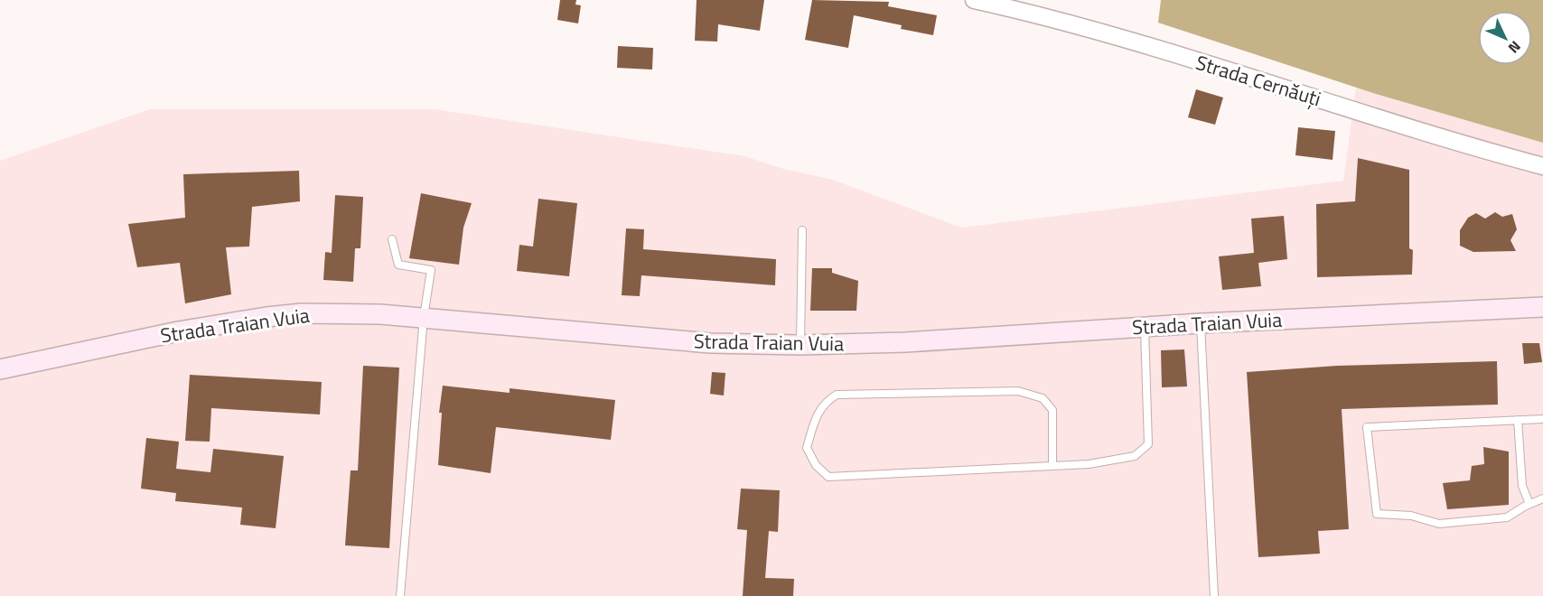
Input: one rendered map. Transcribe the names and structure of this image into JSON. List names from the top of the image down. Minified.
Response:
{"streets":{"main road":["Strada Traian Vuia"],"street":["Strada Cernăuți"]},"north":"bottom right"}
